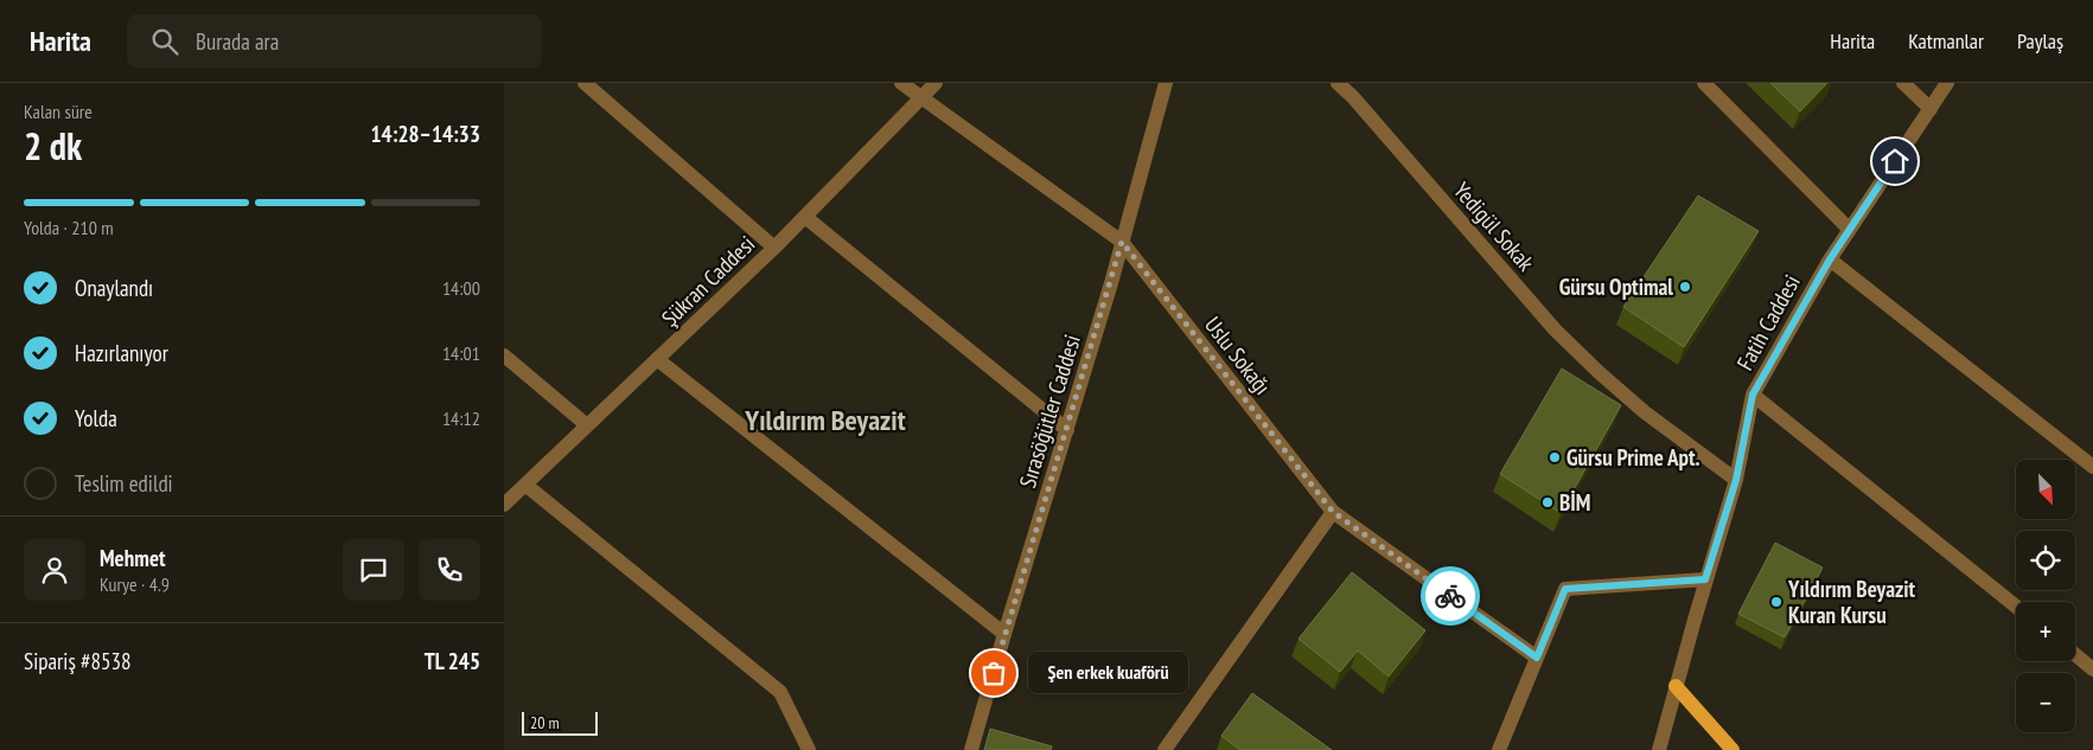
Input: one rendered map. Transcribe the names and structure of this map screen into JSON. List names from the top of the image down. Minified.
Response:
{"streets":{"street":["Yedigül Sokak","Şükran Caddesi","Fatih Caddesi","Uslu Sokağı","Sırasöğütler Caddesi"]},"crossings":[["Yedigül Sokak","Fatih Caddesi"],["Şükran Caddesi","Uslu Sokağı"],["Uslu Sokağı","Sırasöğütler Caddesi"]],"districts":["Yıldırım Beyazit"],"places":["Gürsu Optimal","Gürsu Prime Apt.","BİM","Yıldırım Beyazit Kuran Kursu","Şen erkek kuaförü"],"scale_bar":"20 m","north":"bottom right","page":{"header":"Harita","search":"Burada ara","nav":["Harita","Katmanlar","Paylaş"],"heading":["2 dk","Kalan süre","14:28–14:33"],"panel":["Mehmet","Kurye · 4.9","Sipariş #8538","TL 245"],"bar":"Yolda · 210 m","list":[["Onaylandı","14:00"],["Hazırlanıyor","14:01"],["Yolda","14:12"],"Teslim edildi"],"map_buttons":["+","−"],"bubble":"Şen erkek kuaförü","scale":"20 m"}}
